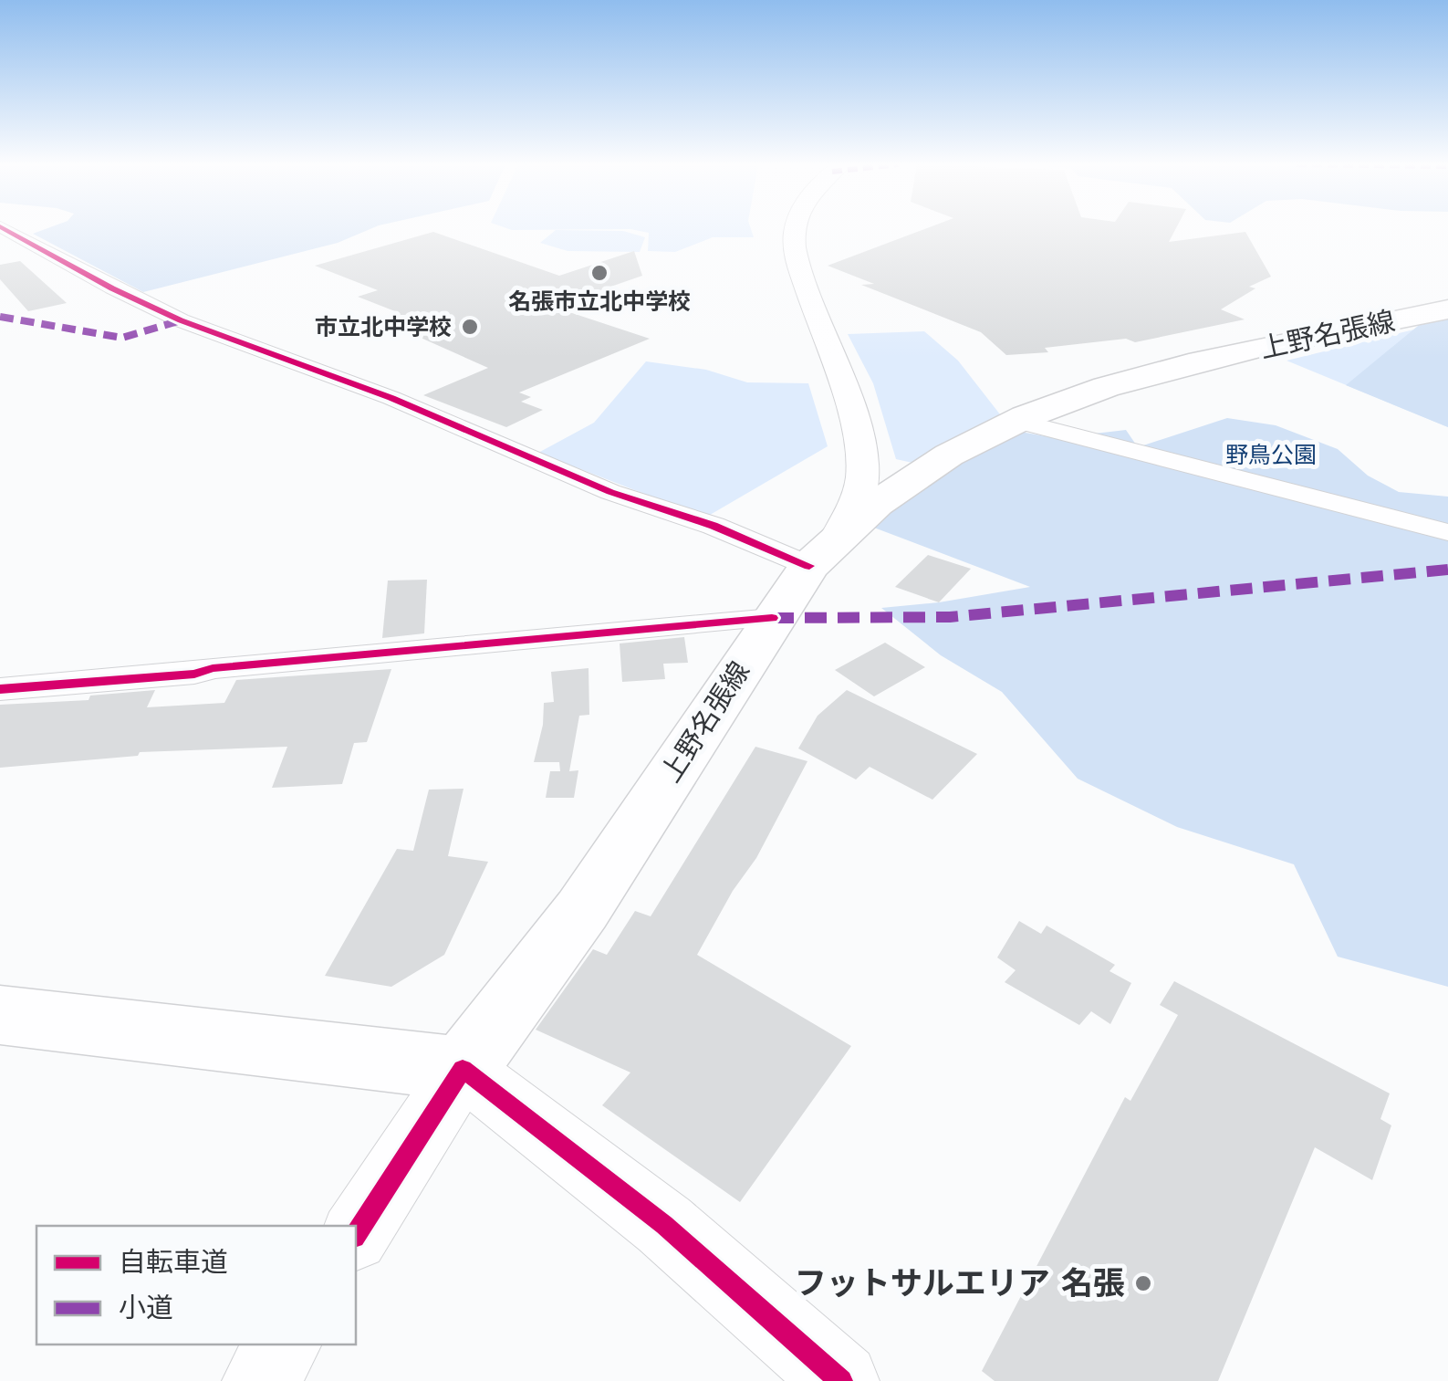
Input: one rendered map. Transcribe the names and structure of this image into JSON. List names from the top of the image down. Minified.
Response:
{"streets":{"main road":["上野名張線"]},"parks":["野鳥公園"],"places":["名張市立北中学校","市立北中学校","フットサルエリア 名張"],"legend":["自転車道","小道"]}
